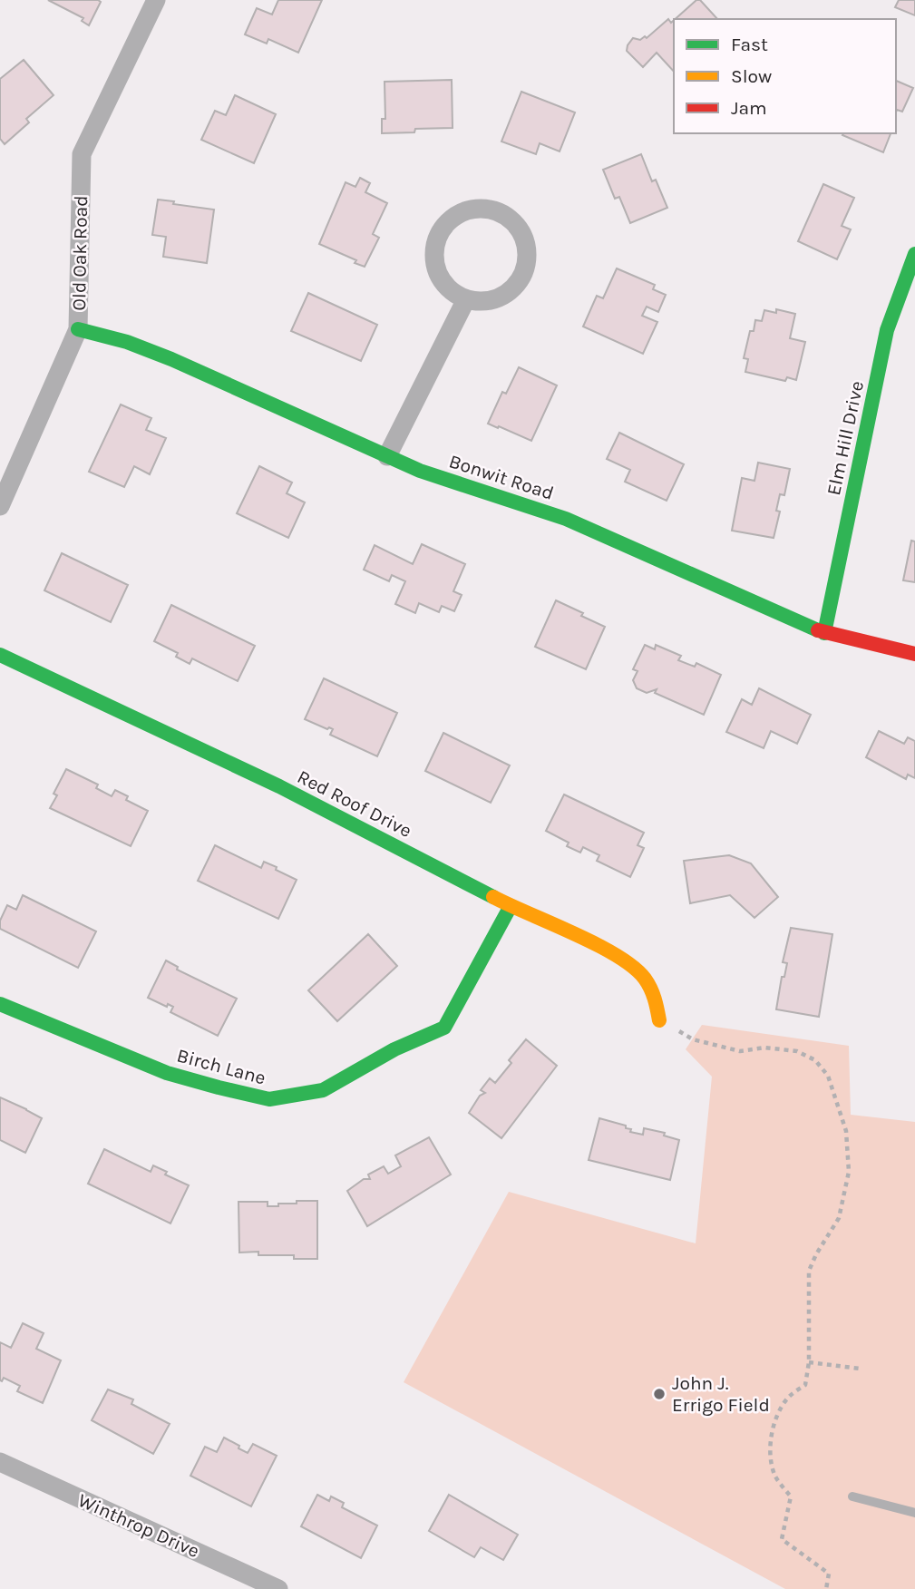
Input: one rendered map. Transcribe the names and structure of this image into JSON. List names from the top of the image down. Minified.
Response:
{"streets":{"street":["Old Oak Road","Elm Hill Drive","Bonwit Road","Red Roof Drive","Birch Lane","Winthrop Drive"]},"crossings":[["Old Oak Road","Bonwit Road"],["Elm Hill Drive","Bonwit Road"],["Red Roof Drive","Birch Lane"]],"places":["John J. Errigo Field"],"legend":["Fast","Slow","Jam"]}
